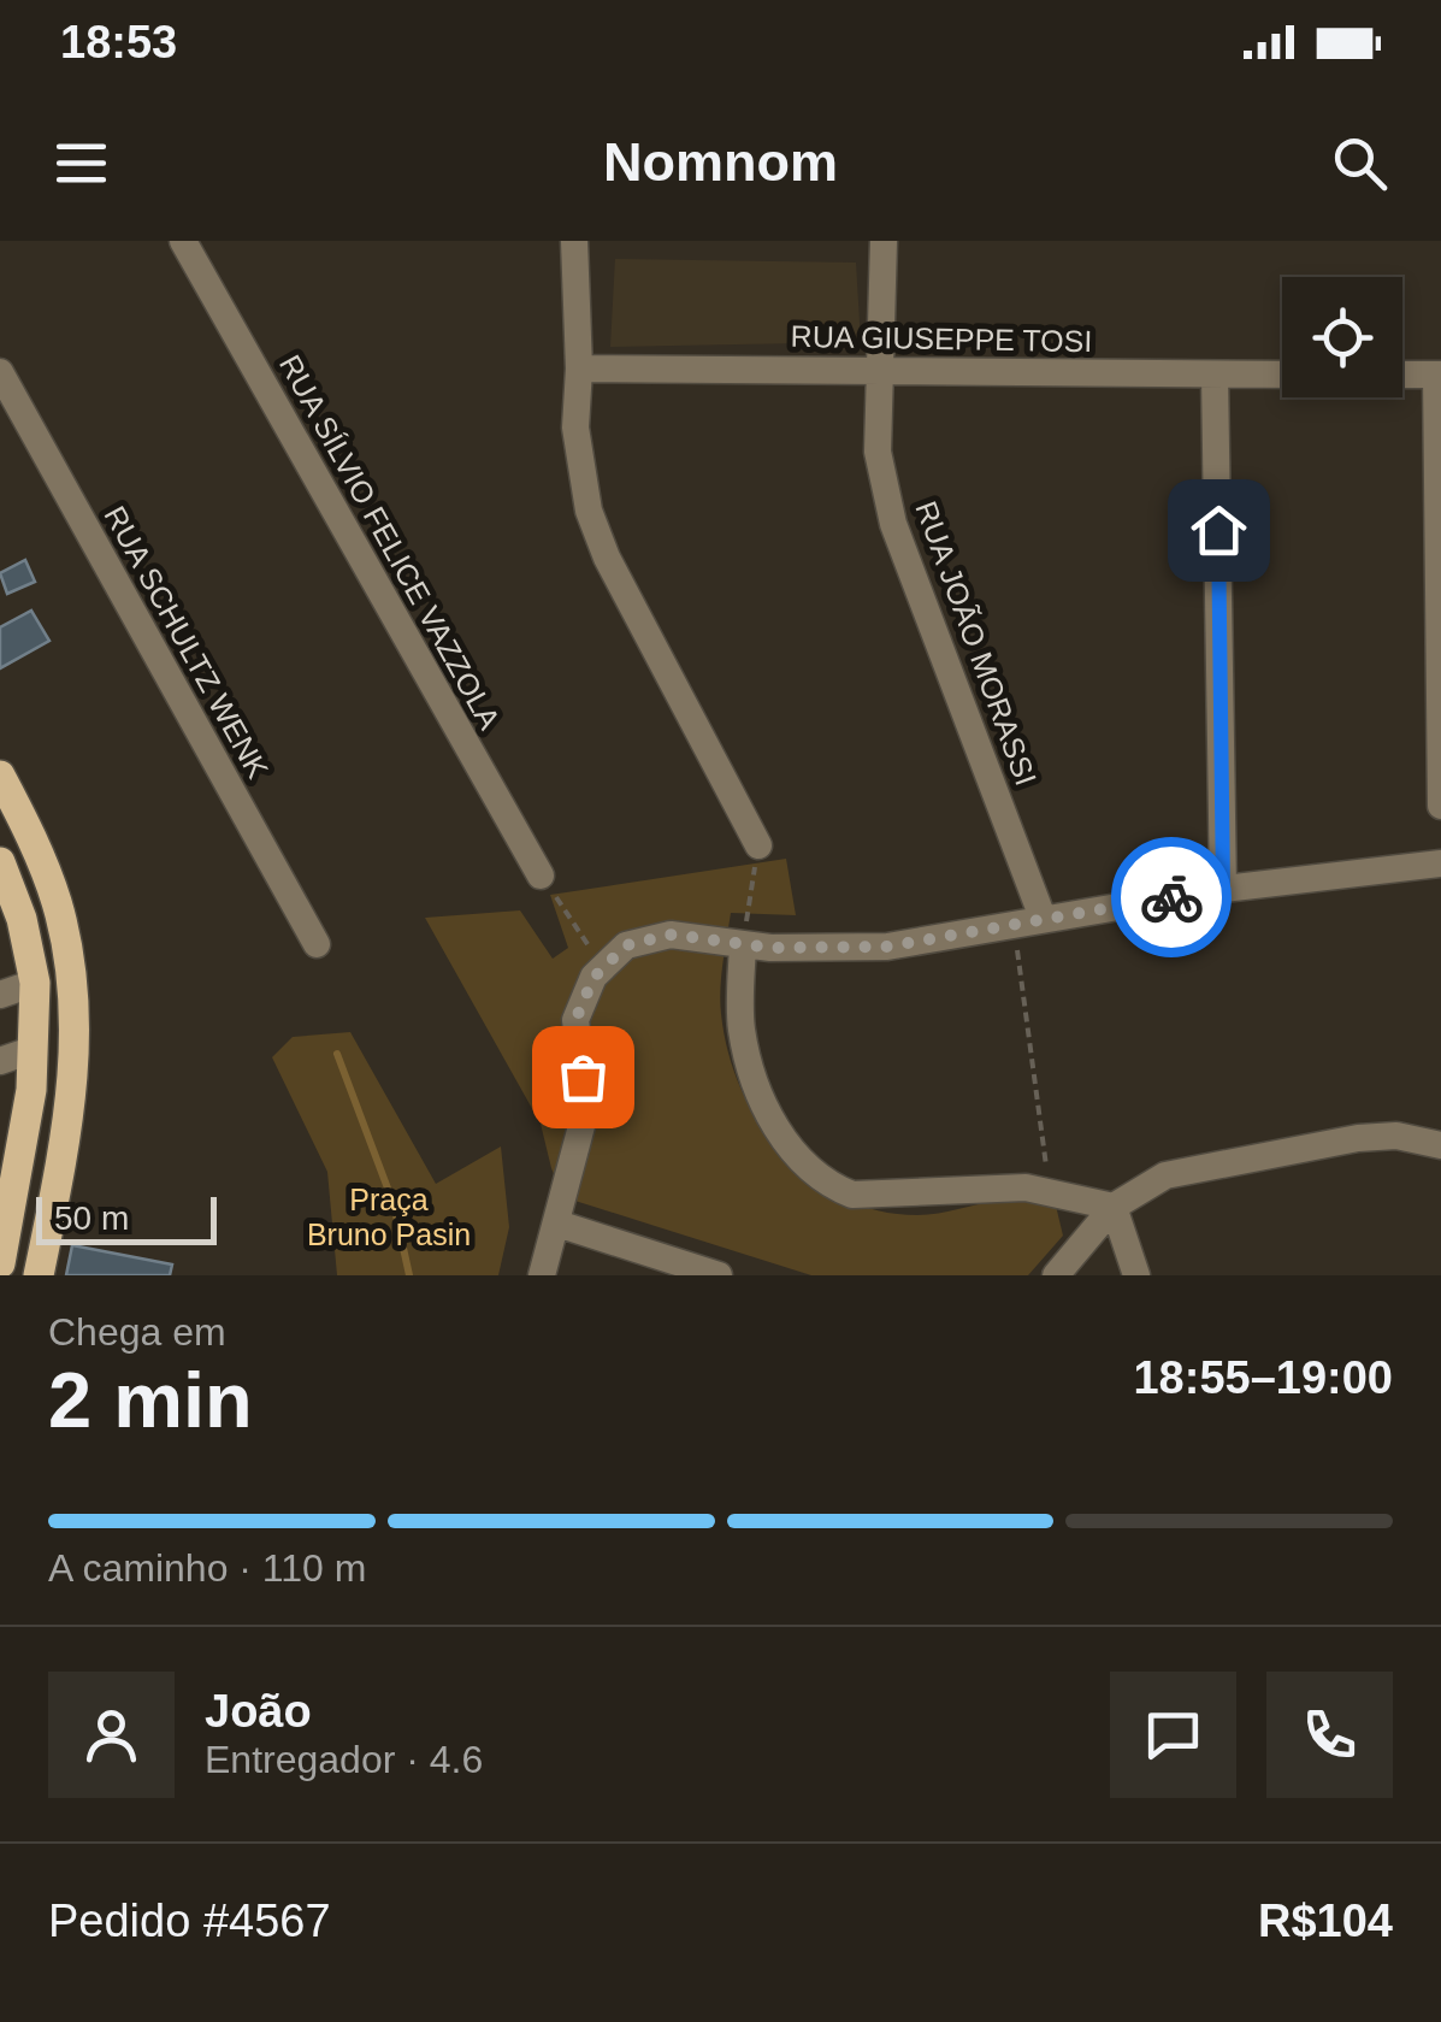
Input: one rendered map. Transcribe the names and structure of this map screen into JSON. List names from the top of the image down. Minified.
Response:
{"streets":{"street":["RUA GIUSEPPE TOSI","RUA SÍLVIO FELICE VAZZOLA","RUA SCHULTZ WENK","RUA JOÃO MORASSI"]},"crossings":[["RUA GIUSEPPE TOSI","RUA JOÃO MORASSI"]],"parks":["Praça Bruno Pasin"],"scale_bar":"50 m","page":{"status":"18:53","header":"Nomnom","scale":"50 m","heading":["2 min","Chega em","18:55–19:00"],"panel":["João","Entregador · 4.6","Pedido #4567","R$104"],"bar":"A caminho · 110 m"}}
